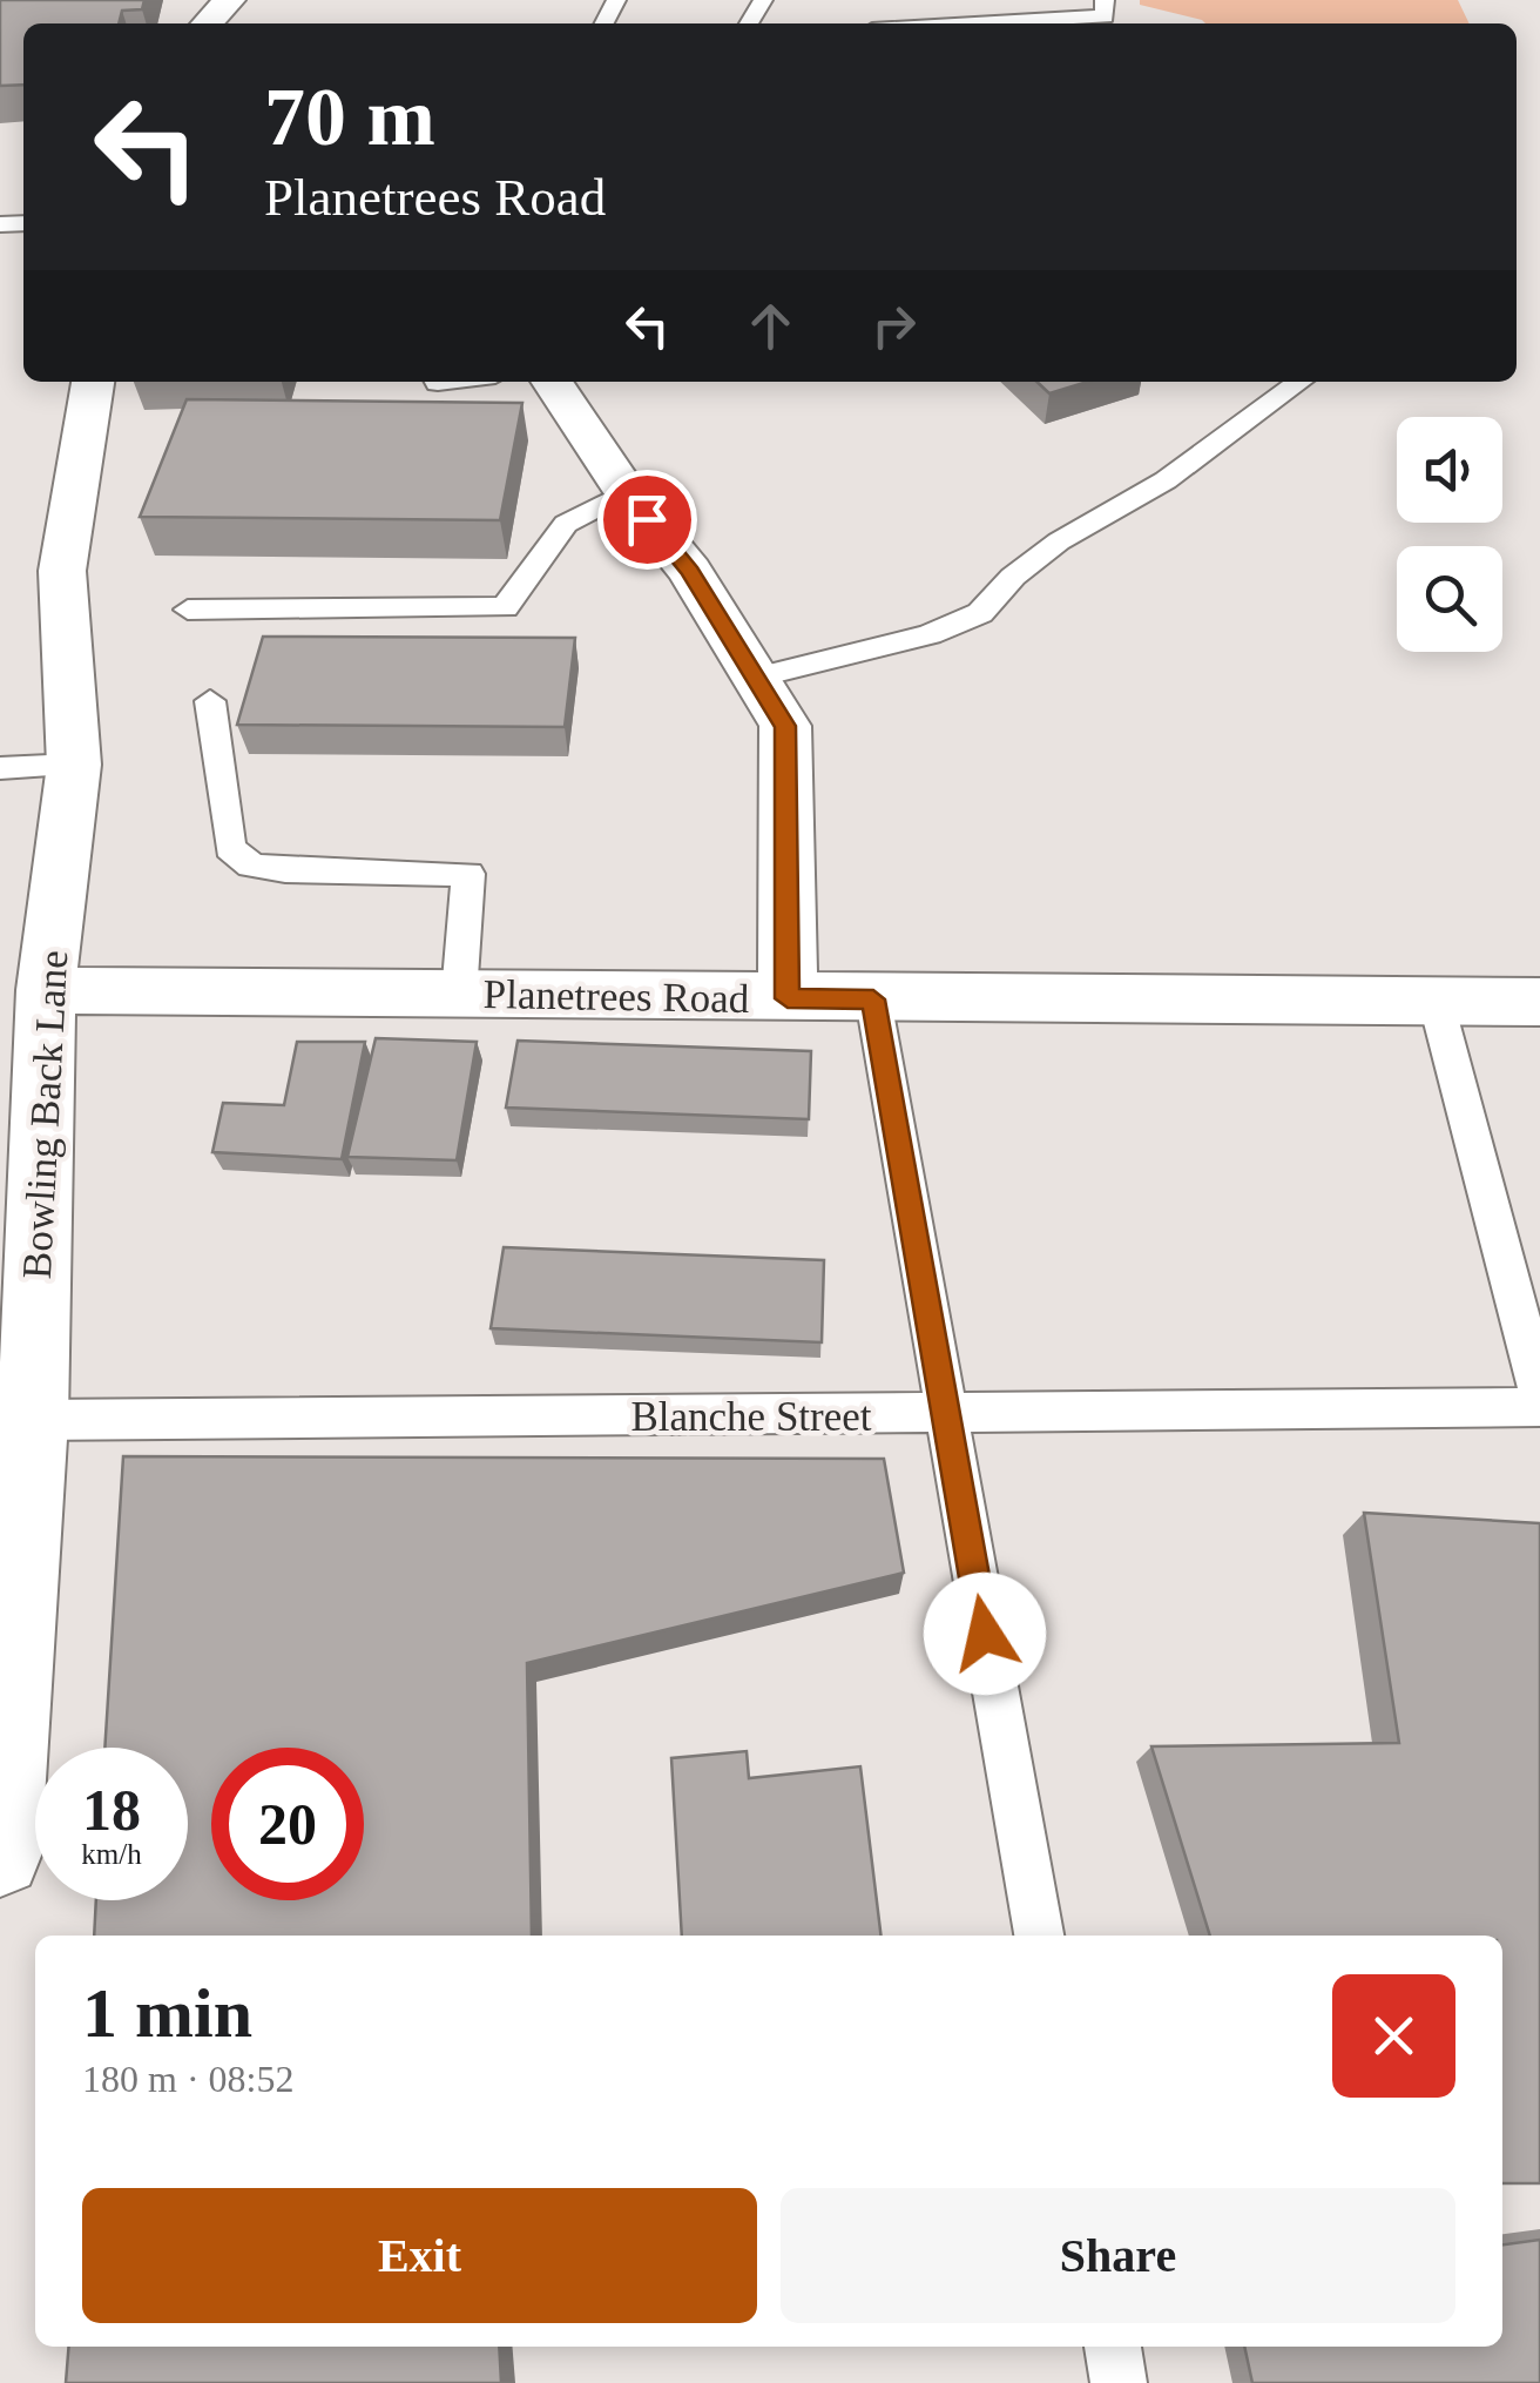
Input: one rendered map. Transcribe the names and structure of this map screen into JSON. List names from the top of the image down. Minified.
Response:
{"streets":{"street":["Planetrees Road","Bowling Back Lane"],"lane":["Blanche Street"]},"crossings":[["Planetrees Road","Bowling Back Lane"],["Bowling Back Lane","Blanche Street"]],"page":{"turn":["70 m","Planetrees Road"],"speed":"18 km/h","limit":"20","heading":["1 min","180 m · 08:52"],"buttons":["Exit","Share"]}}
